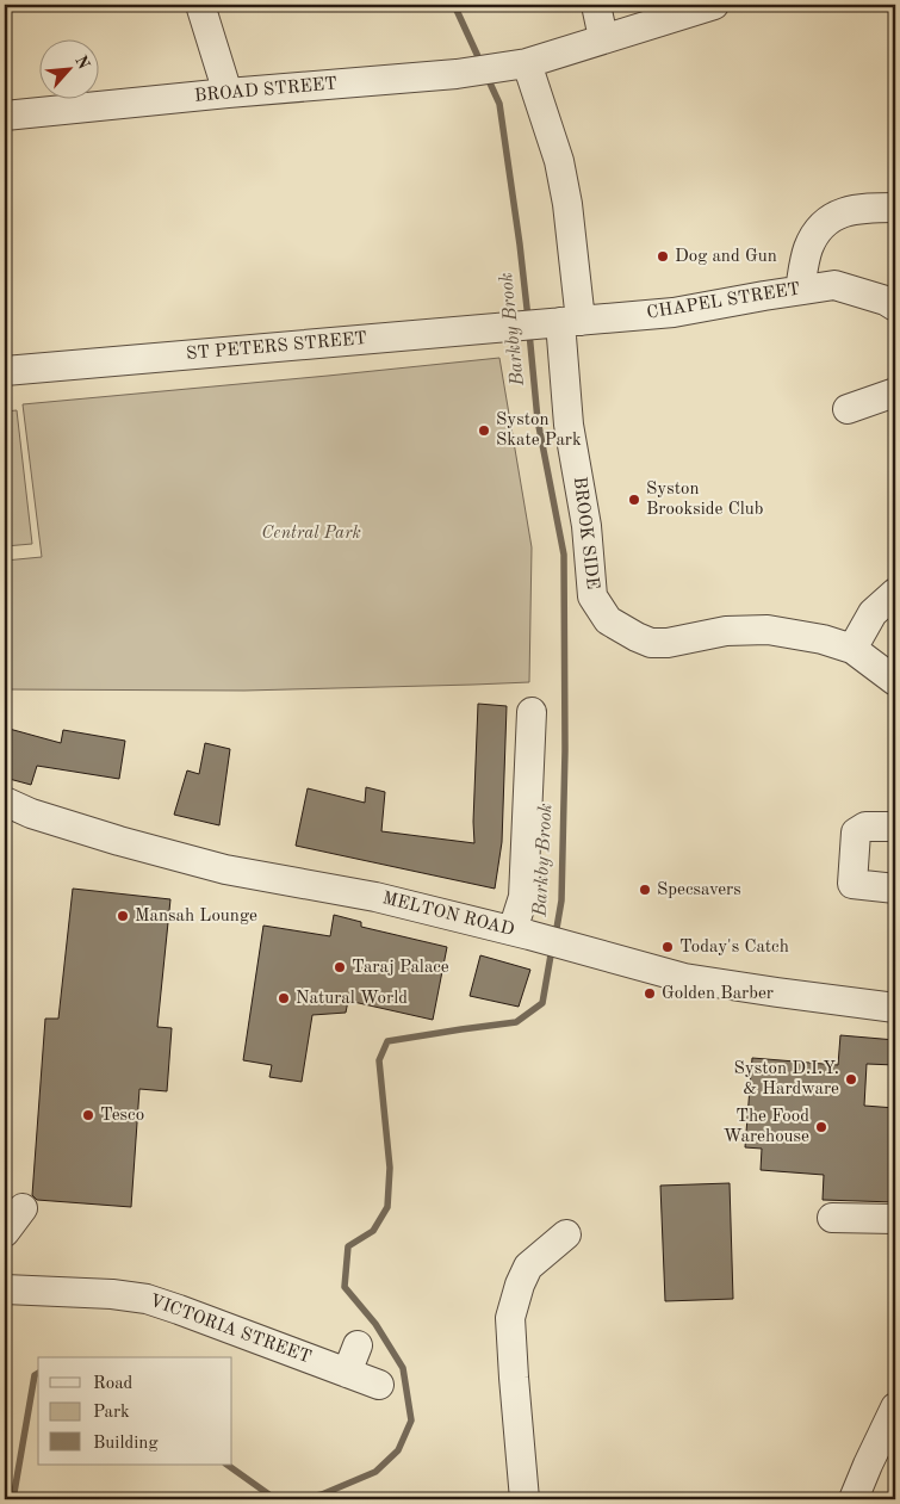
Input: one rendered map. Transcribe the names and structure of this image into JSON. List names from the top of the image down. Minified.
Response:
{"streets":{"street":["BROAD STREET","CHAPEL STREET","ST PETERS STREET","BROOK SIDE","MELTON ROAD","VICTORIA STREET"]},"crossings":[["BROAD STREET","BROOK SIDE"],["CHAPEL STREET","ST PETERS STREET"],["CHAPEL STREET","BROOK SIDE"],["ST PETERS STREET","BROOK SIDE"]],"water":["Barkby Brook"],"parks":["Central Park"],"places":["Dog and Gun","Syston Skate Park","Syston Brookside Club","Specsavers","Mansah Lounge","Today's Catch","Taraj Palace","Golden Barber","Natural World","Syston D.I.Y. & Hardware","Tesco","The Food Warehouse"],"legend":["Road","Park","Building"],"north":"top right"}
